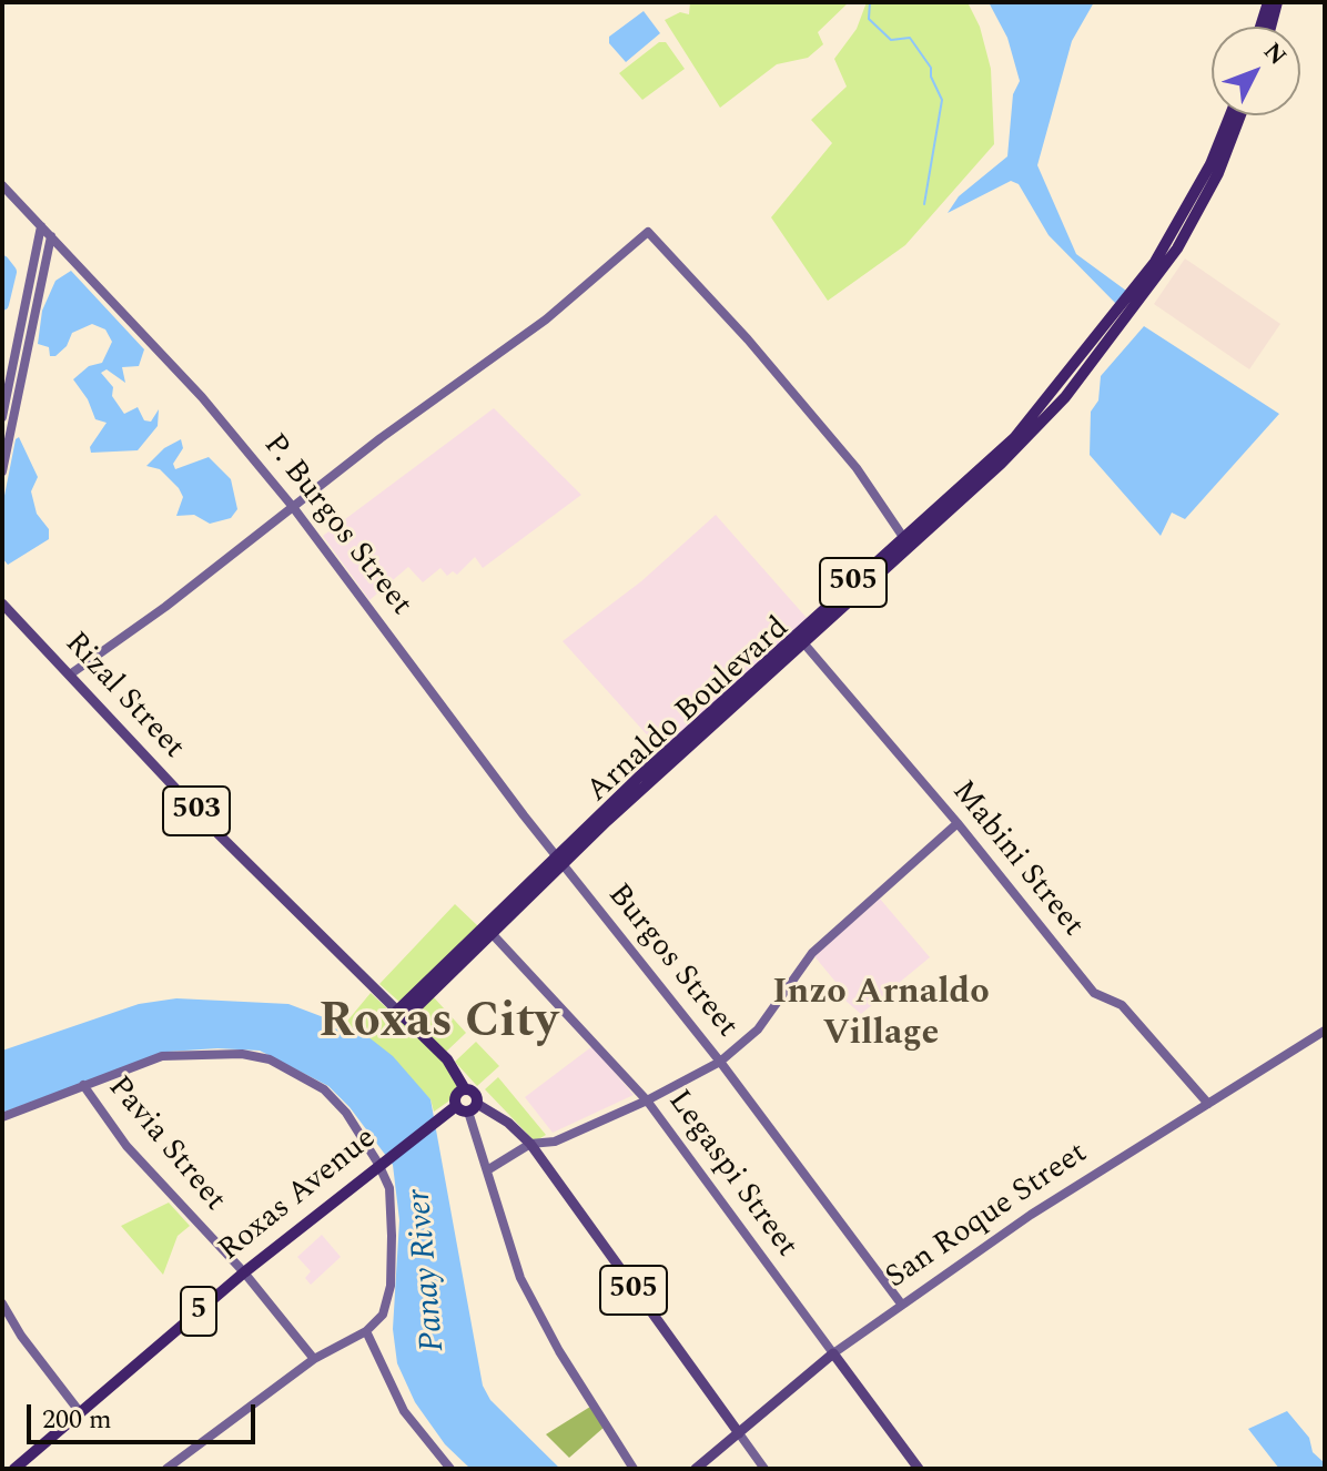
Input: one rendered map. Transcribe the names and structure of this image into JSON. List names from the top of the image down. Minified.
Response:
{"streets":{"highway":["505","Arnaldo Boulevard","Roxas Avenue","5"],"main road":["Rizal Street","503","Legaspi Street","San Roque Street"],"street":["P. Burgos Street","Mabini Street","Burgos Street","Pavia Street"]},"crossings":[["P. Burgos Street","Arnaldo Boulevard"],["P. Burgos Street","Burgos Street"],["505","Rizal Street"],["505","Arnaldo Boulevard"],["505","Roxas Avenue"],["505","San Roque Street"],["Rizal Street","Arnaldo Boulevard"],["Arnaldo Boulevard","Mabini Street"],["Arnaldo Boulevard","Burgos Street"],["Arnaldo Boulevard","Legaspi Street"],["Mabini Street","San Roque Street"],["Burgos Street","San Roque Street"],["Pavia Street","Roxas Avenue"],["Legaspi Street","San Roque Street"]],"districts":["Inzo Arnaldo Village","Roxas City"],"water":["Panay River"],"scale_bar":"200 m","north":"top right"}
